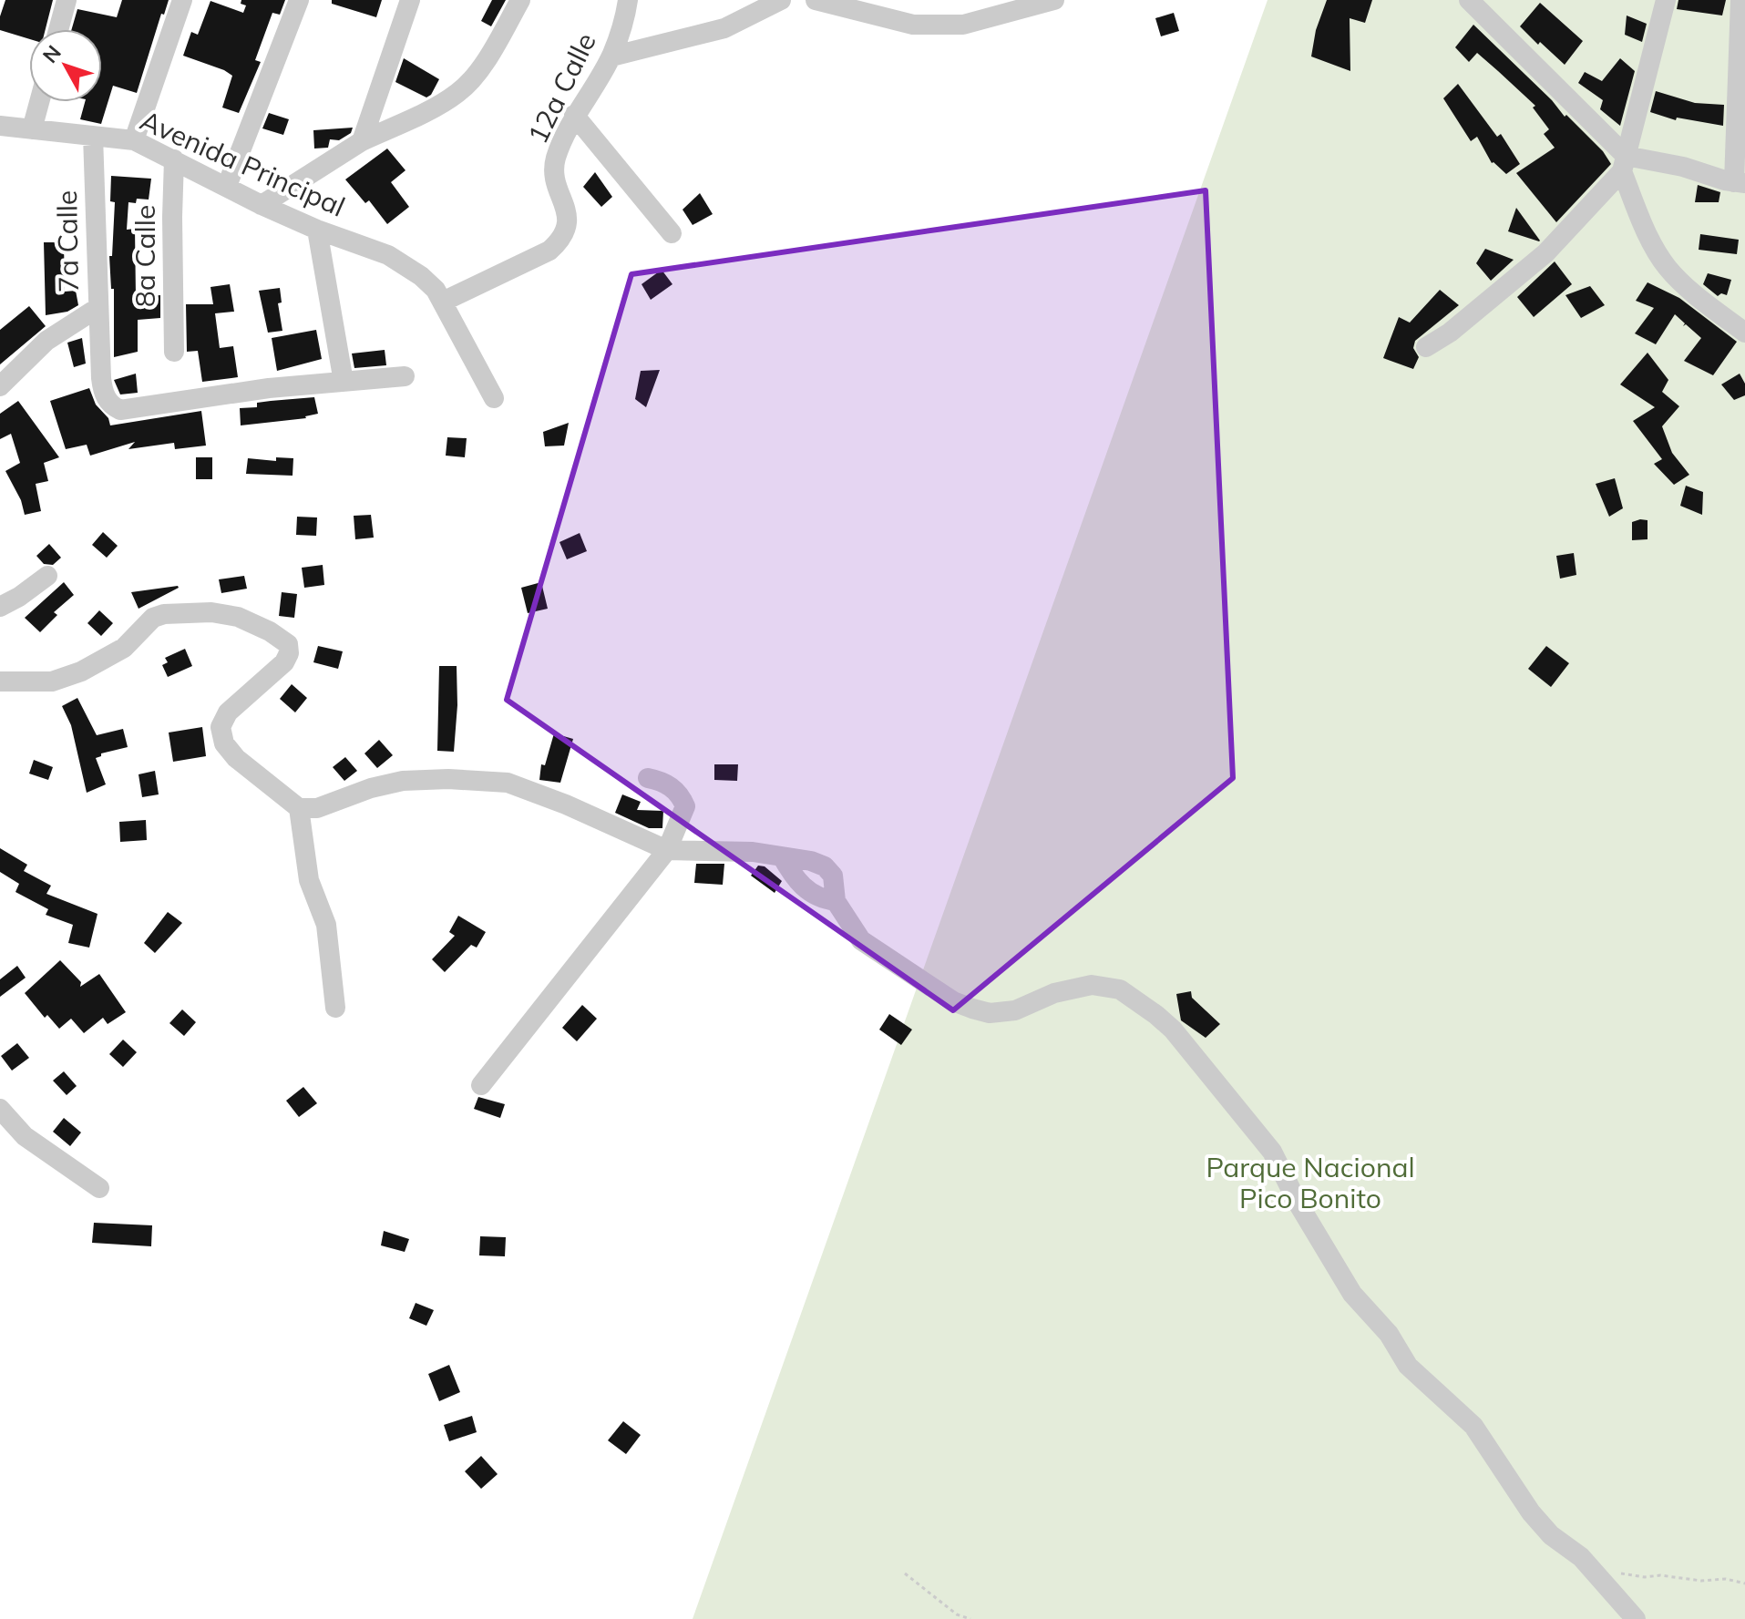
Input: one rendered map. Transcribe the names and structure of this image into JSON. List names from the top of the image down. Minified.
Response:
{"streets":{"street":["12a Calle","Avenida Principal","7a Calle","8a Calle"]},"crossings":[["12a Calle","Avenida Principal"],["Avenida Principal","7a Calle"],["Avenida Principal","8a Calle"]],"parks":["Parque Nacional Pico Bonito"],"north":"top left"}
